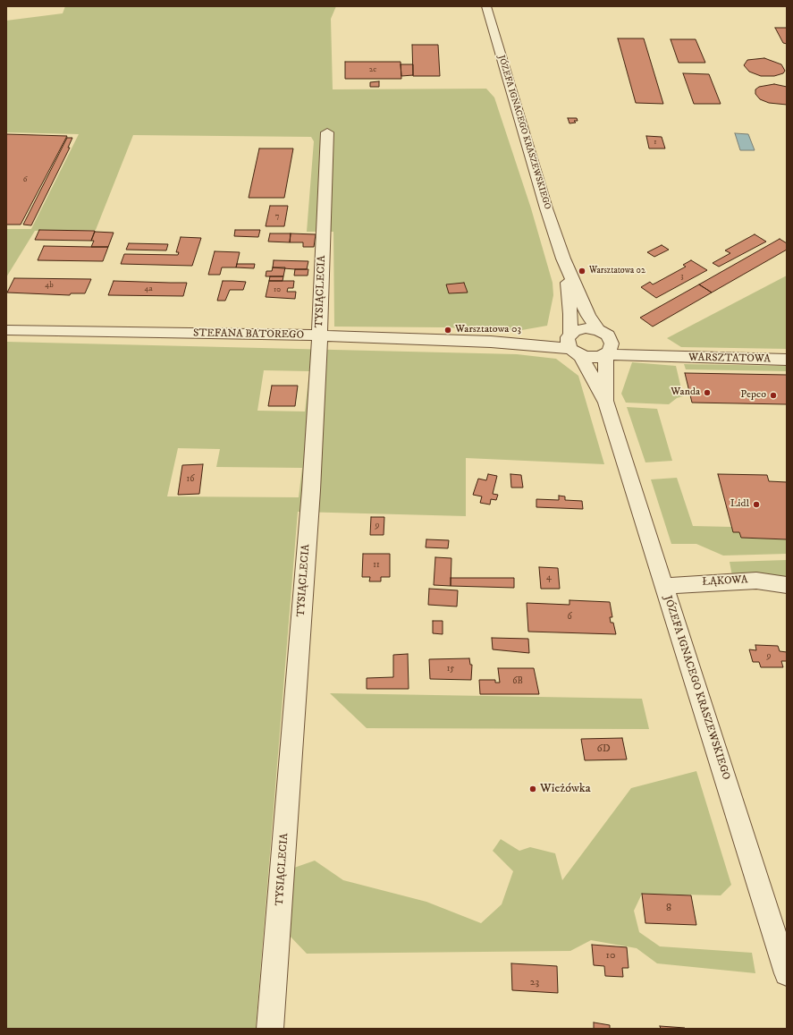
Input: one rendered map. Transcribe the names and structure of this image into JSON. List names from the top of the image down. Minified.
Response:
{"streets":{"street":["JÓZEFA IGNACEGO KRASZEWSKIEGO","TYSIĄCLECIA","STEFANA BATOREGO","WARSZTATOWA","ŁĄKOWA"]},"crossings":[["JÓZEFA IGNACEGO KRASZEWSKIEGO","STEFANA BATOREGO"],["JÓZEFA IGNACEGO KRASZEWSKIEGO","WARSZTATOWA"],["JÓZEFA IGNACEGO KRASZEWSKIEGO","ŁĄKOWA"],["TYSIĄCLECIA","STEFANA BATOREGO"],["STEFANA BATOREGO","WARSZTATOWA"]],"places":["Warsztatowa 02","Warsztatowa 03","Wanda","Pepco","Lidl","Wieżówka"],"house_numbers":["2c","1","6","7","3","4b","4a","10","16","9","11","4","6","9","15","6B","6D","8","10","23"]}
